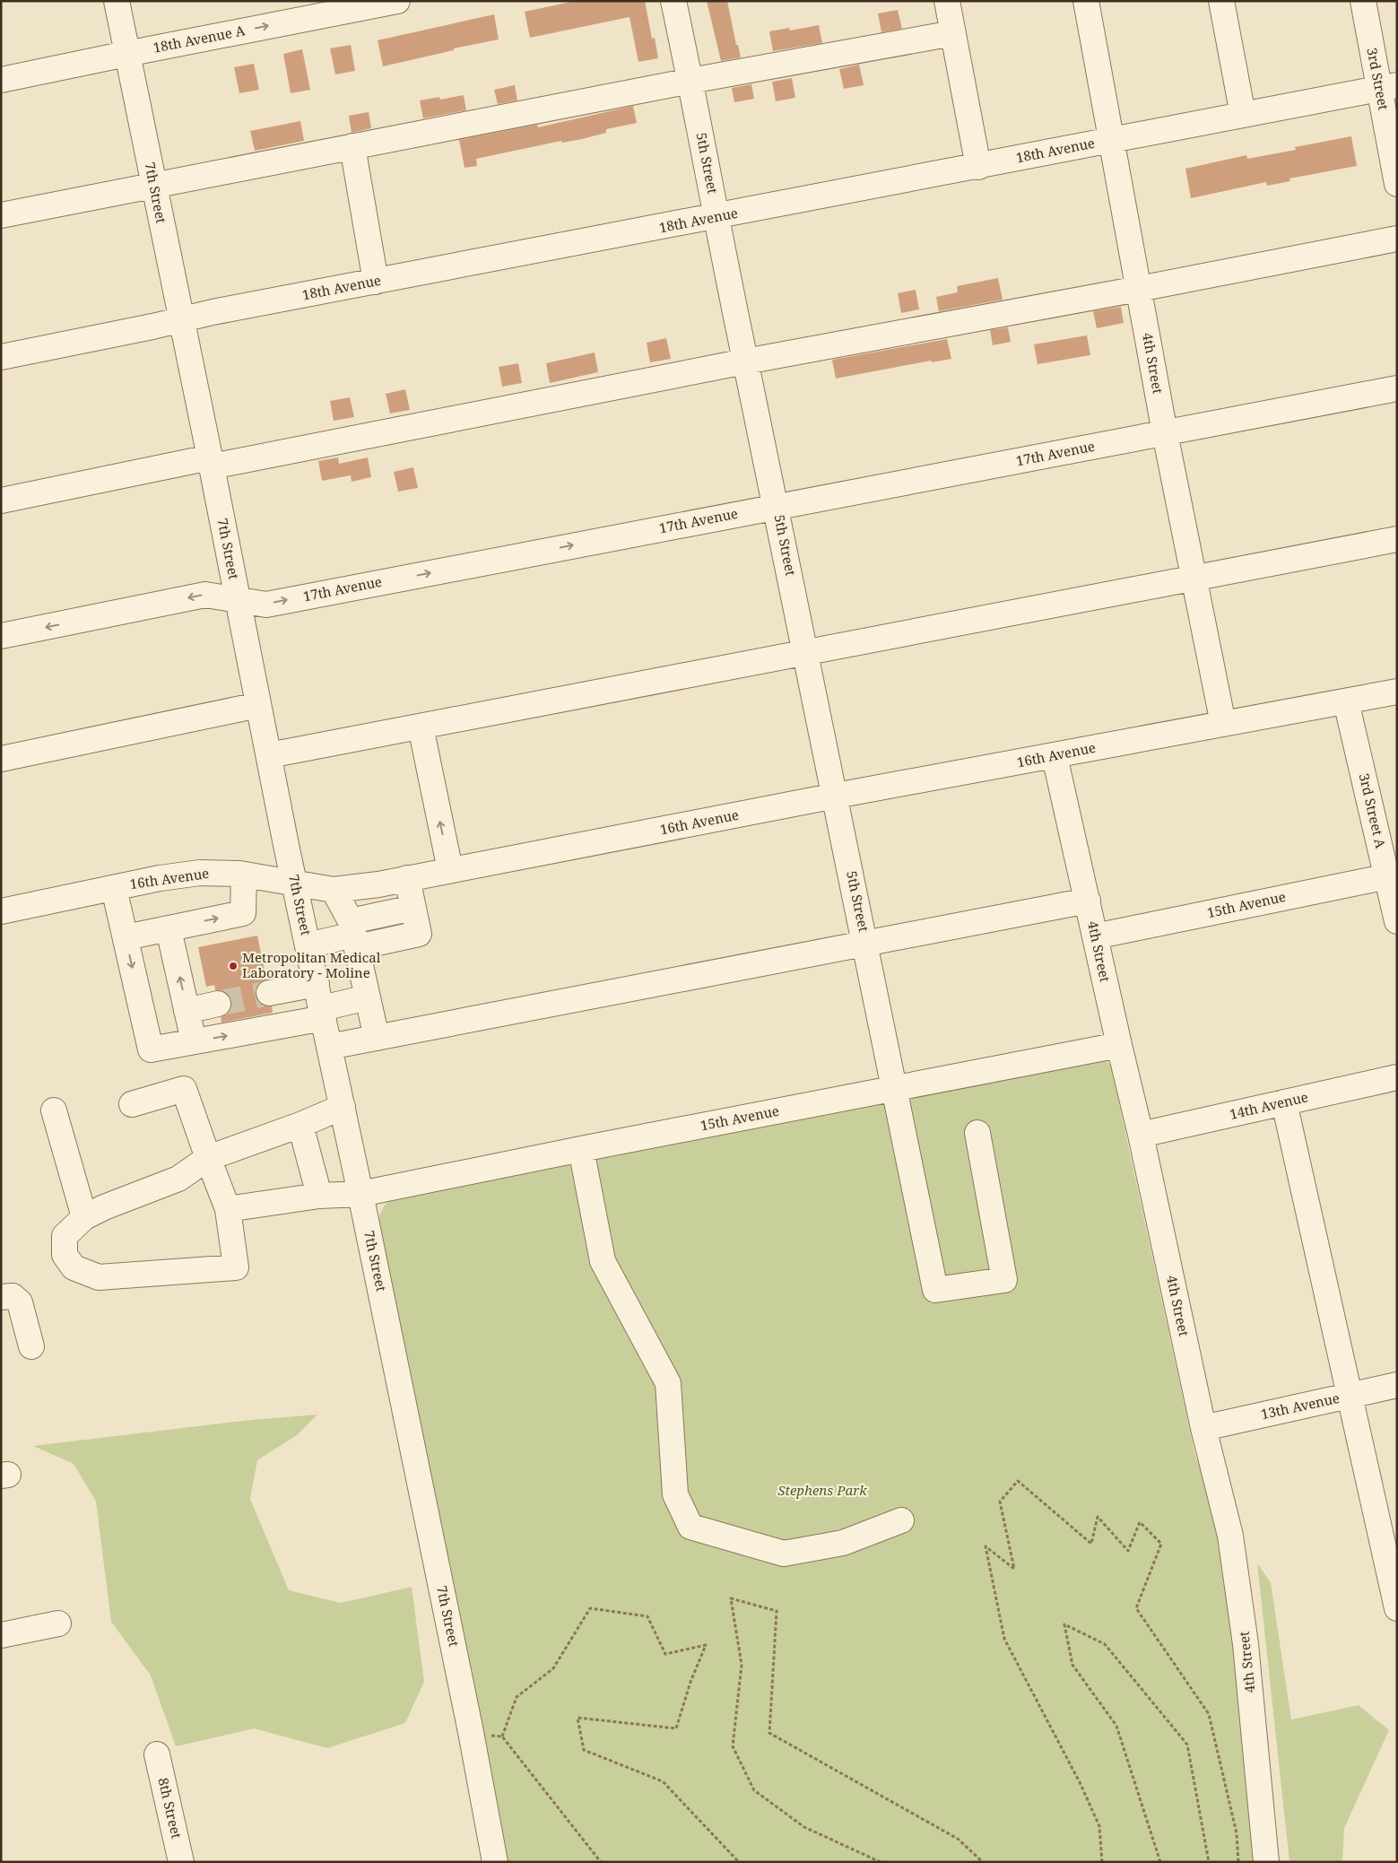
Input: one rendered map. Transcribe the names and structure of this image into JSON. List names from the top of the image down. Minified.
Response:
{"streets":{"street":["18th Avenue A","3rd Street","18th Avenue","5th Street","7th Street","4th Street","17th Avenue","16th Avenue","3rd Street A","15th Avenue","14th Avenue","13th Avenue","8th Street"]},"crossings":[["18th Avenue A","7th Street"],["3rd Street","18th Avenue"],["18th Avenue","5th Street"],["18th Avenue","7th Street"],["18th Avenue","4th Street"],["5th Street","17th Avenue"],["5th Street","16th Avenue"],["5th Street","15th Avenue"],["7th Street","17th Avenue"],["7th Street","16th Avenue"],["7th Street","15th Avenue"],["4th Street","17th Avenue"],["4th Street","16th Avenue"],["4th Street","15th Avenue"],["4th Street","14th Avenue"],["4th Street","13th Avenue"],["16th Avenue","3rd Street A"],["3rd Street A","15th Avenue"]],"parks":["Stephens Park"],"places":["Metropolitan Medical Laboratory - Moline"]}
